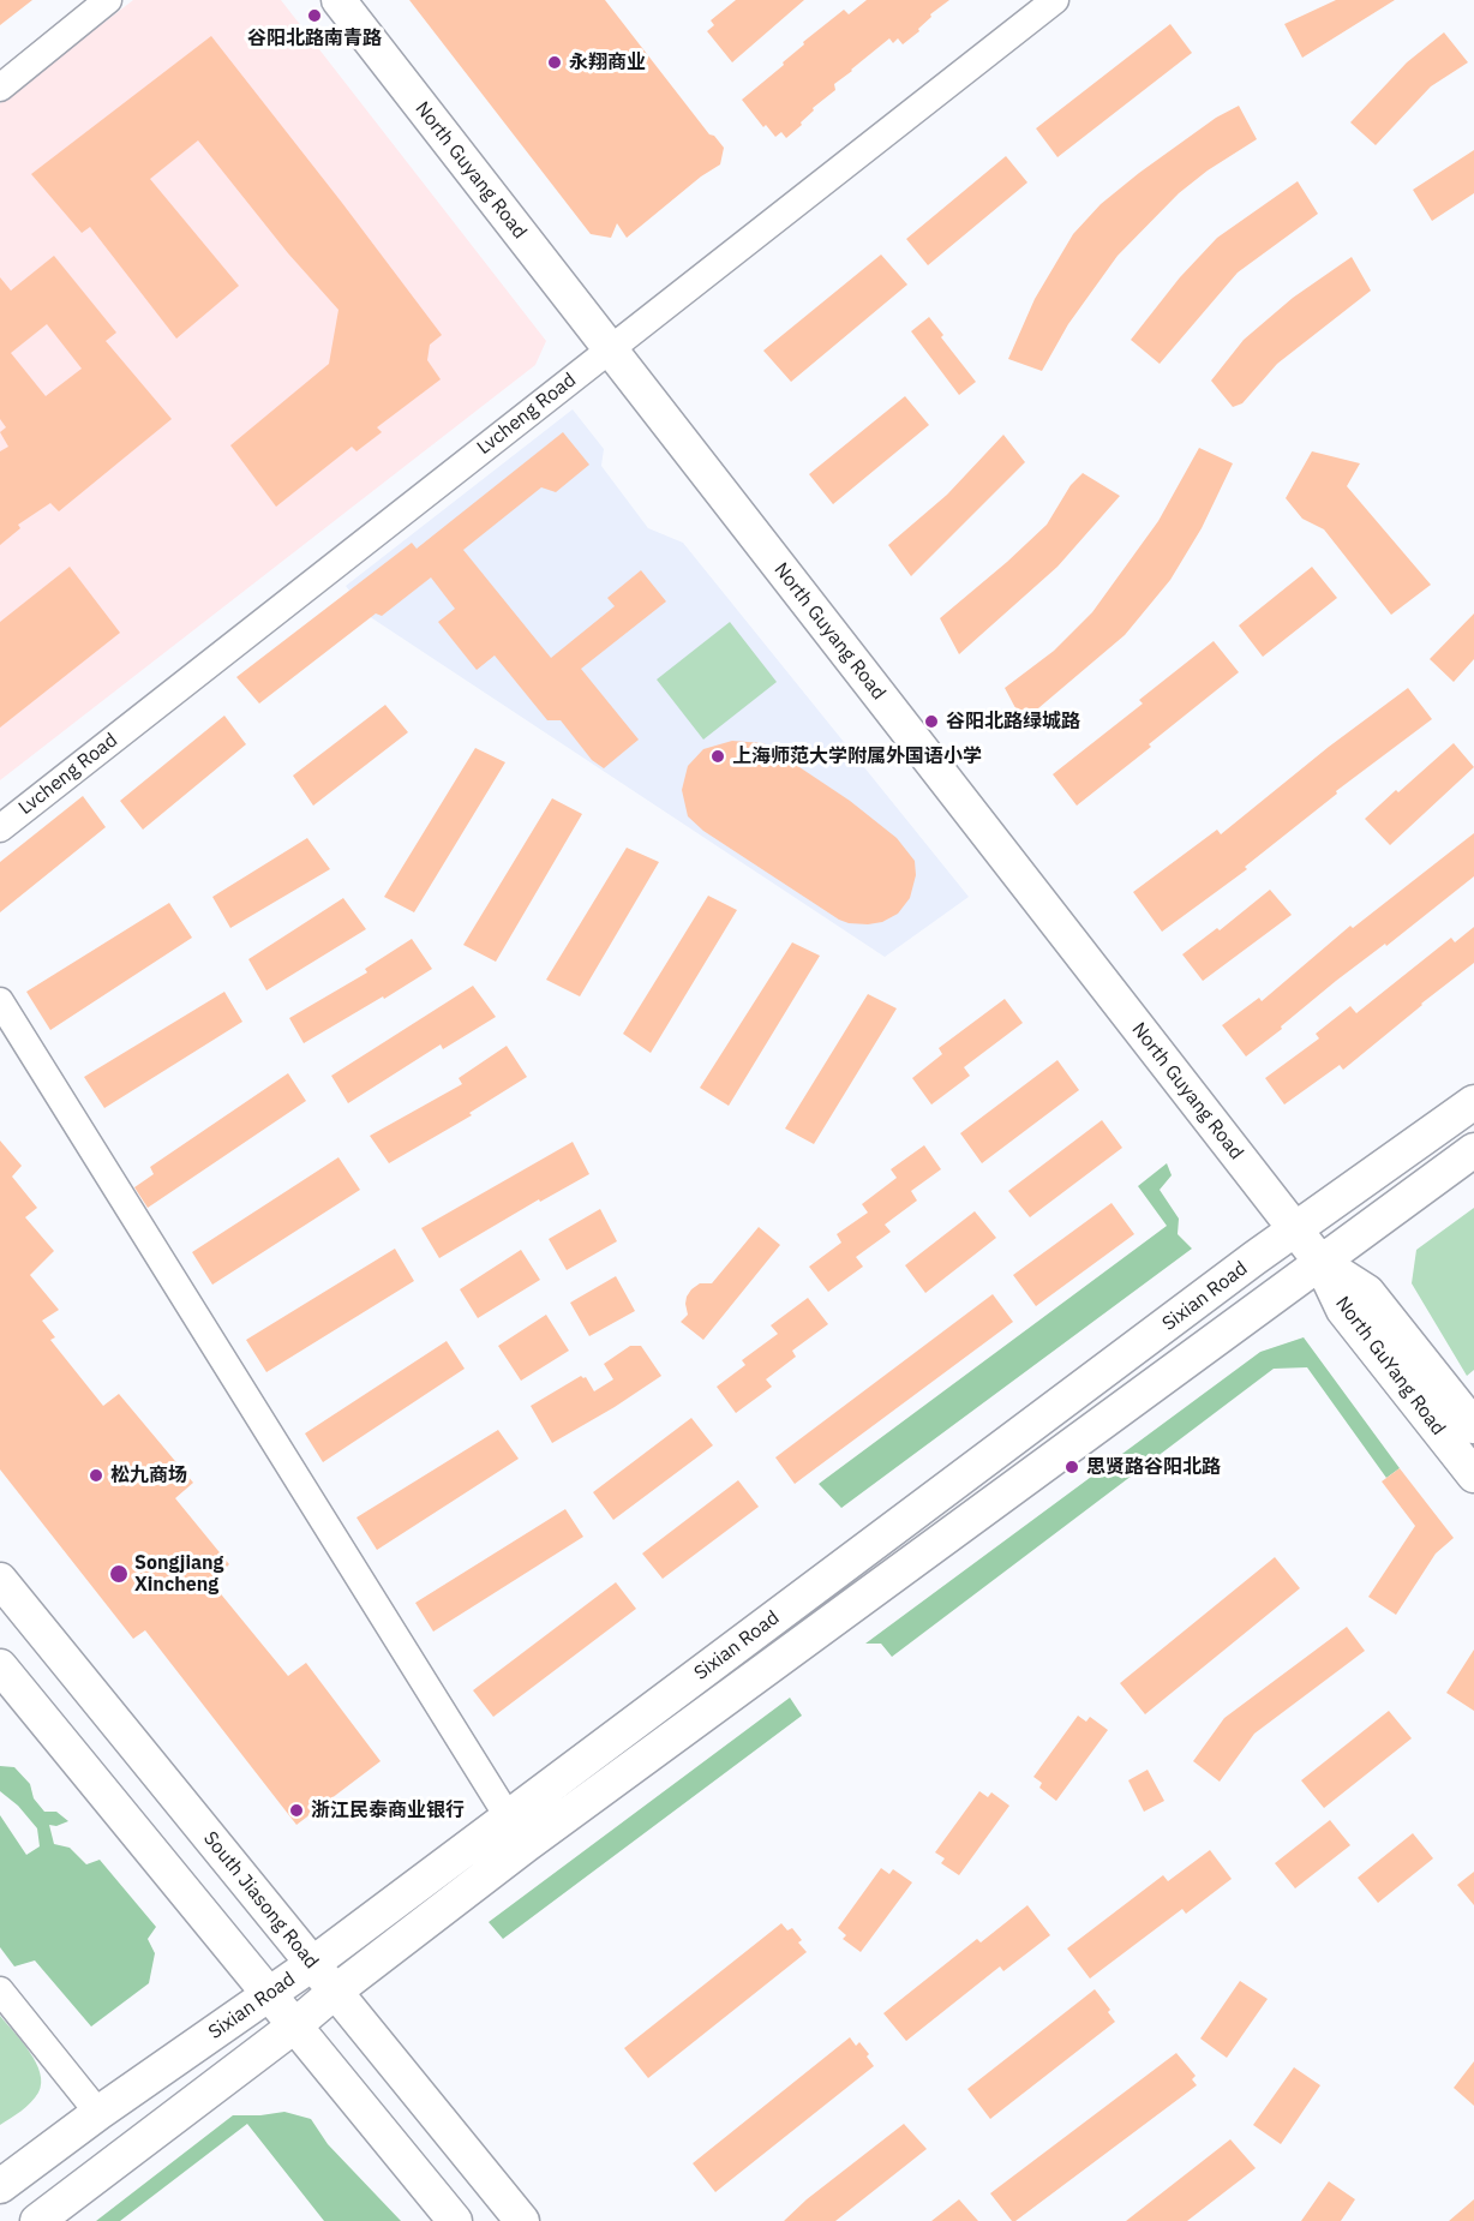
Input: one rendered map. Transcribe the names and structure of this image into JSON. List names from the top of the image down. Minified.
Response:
{"streets":{"main road":["North Guyang Road","Sixian Road","North GuYang Road","South Jiasong Road"],"street":["Lvcheng Road"]},"crossings":[["North Guyang Road","Lvcheng Road"],["North Guyang Road","Sixian Road"],["North Guyang Road","North GuYang Road"],["Sixian Road","North GuYang Road"],["Sixian Road","South Jiasong Road"]],"places":["谷阳北路南青路","永翔商业","谷阳北路绿城路","上海师范大学附属外国语小学","思贤路谷阳北路","松九商场","Songjiang Xincheng","浙江民泰商业银行"]}
